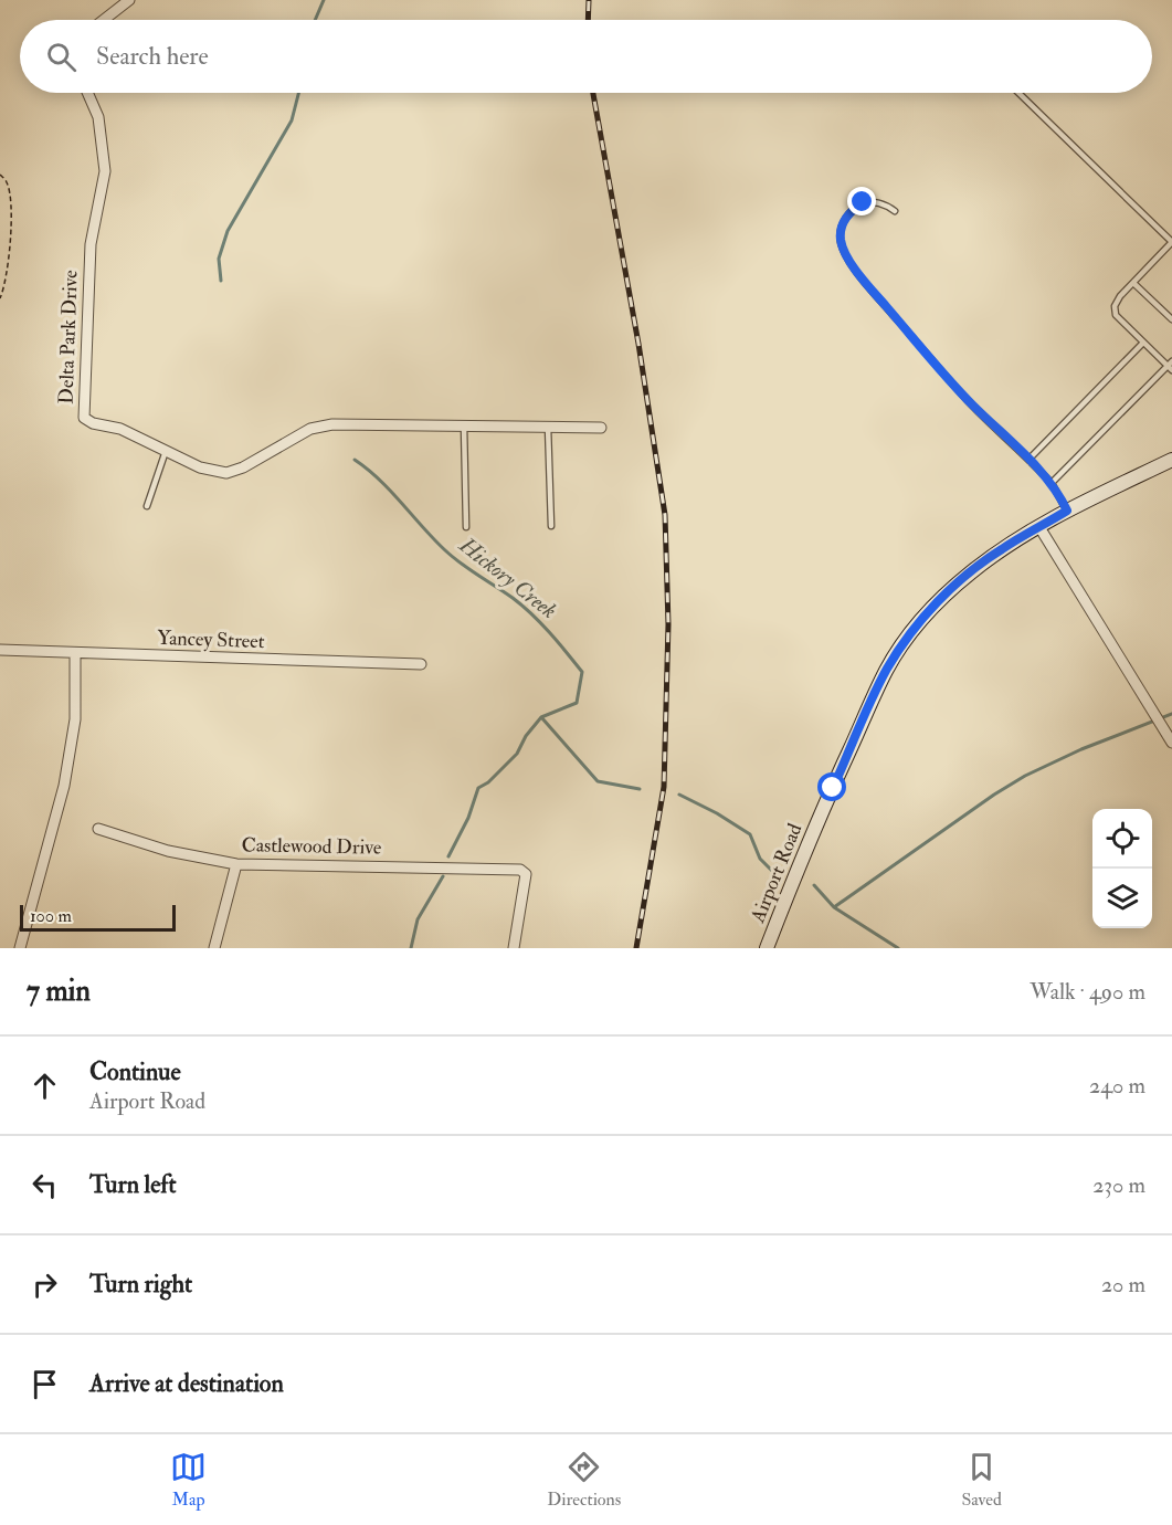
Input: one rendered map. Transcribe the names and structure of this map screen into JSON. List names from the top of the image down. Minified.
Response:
{"streets":{"street":["Delta Park Drive","Yancey Street","Castlewood Drive","Airport Road"]},"water":["Hickory Creek"],"scale_bar":"100 m","page":{"search":"Search here","scale":"100 m","heading":["7 min","Walk · 490 m"],"list":[["Continue","Airport Road","240 m"],["Turn left","230 m"],["Turn right","20 m"],"Arrive at destination"],"nav":["Map","Directions","Saved"]}}
